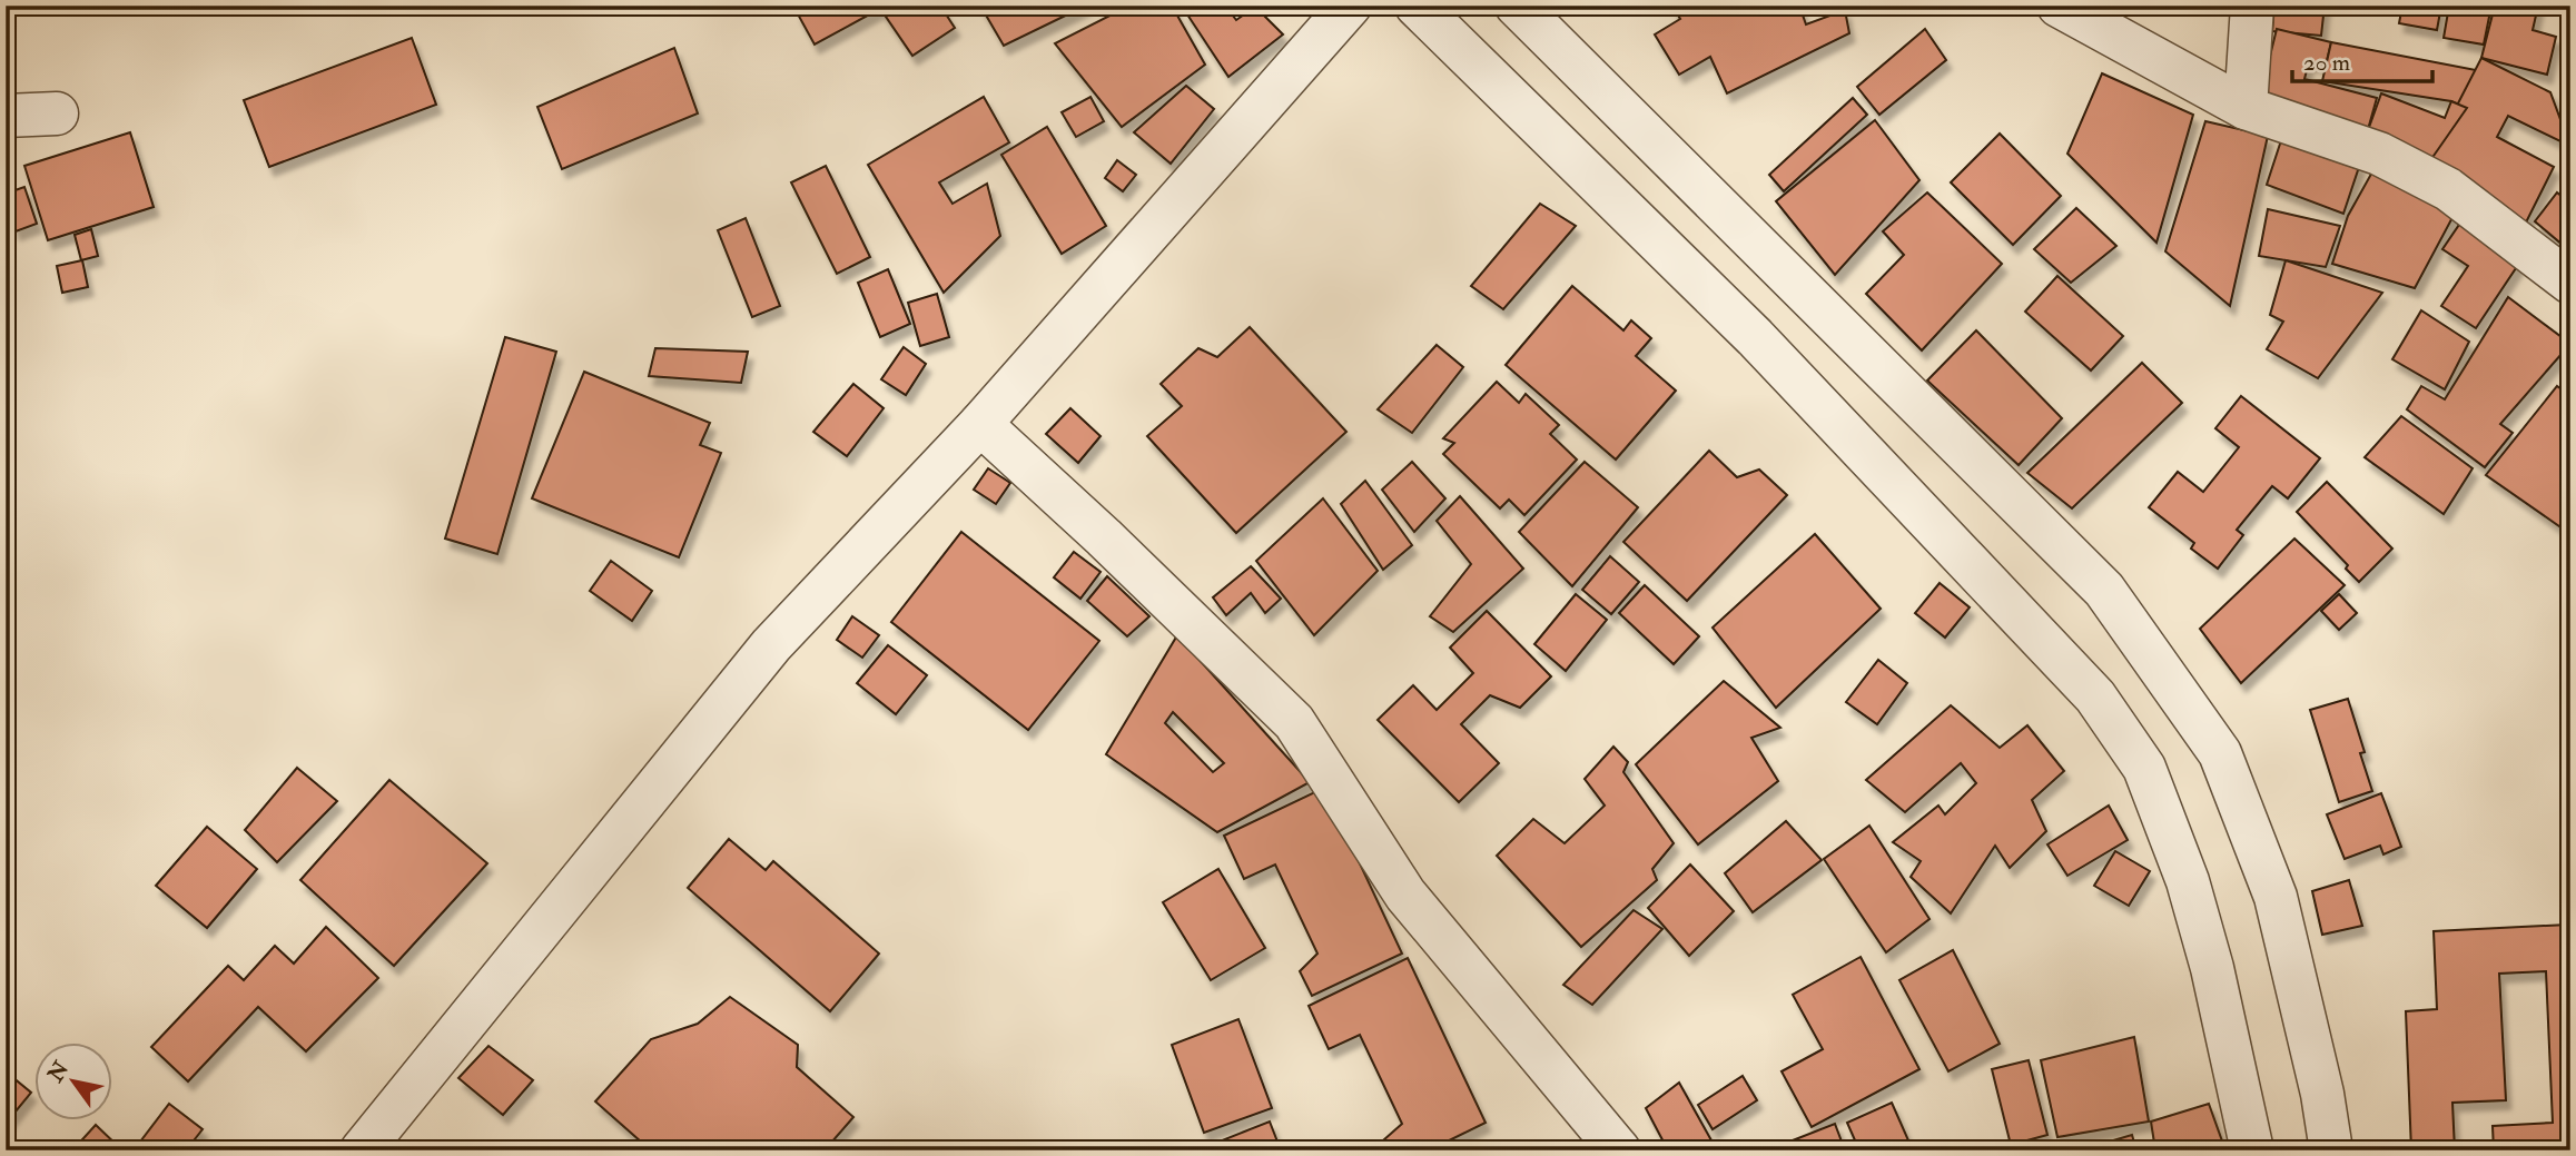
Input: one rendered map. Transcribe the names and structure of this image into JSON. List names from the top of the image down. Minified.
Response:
{"scale_bar":"20 m","north":"top left"}
